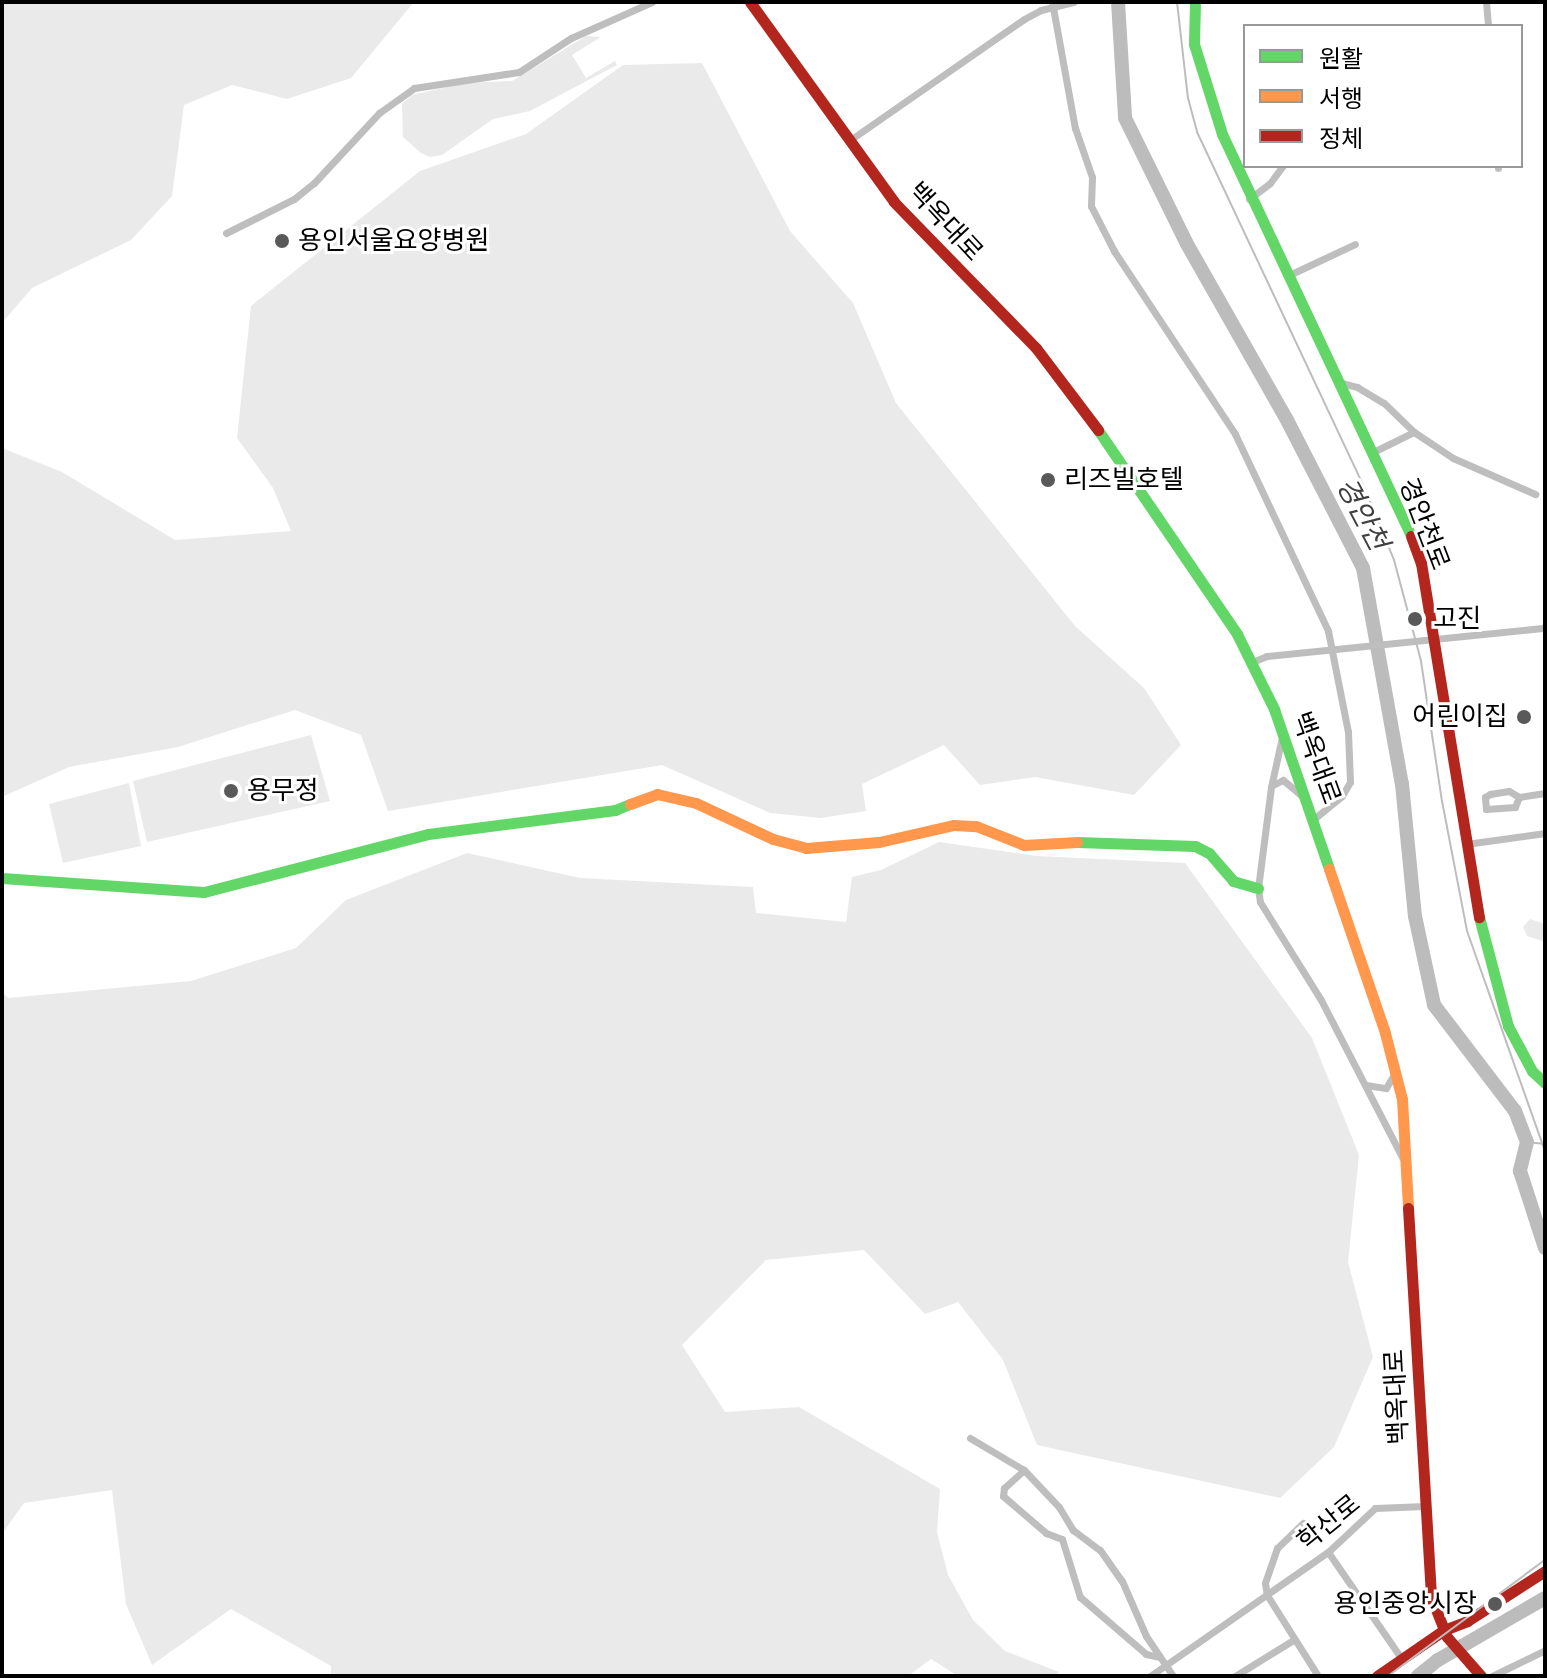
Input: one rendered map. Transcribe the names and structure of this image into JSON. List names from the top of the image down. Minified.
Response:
{"streets":{"main road":["백옥대로","경안천로"],"street":["학산로"]},"crossings":[["백옥대로","학산로"]],"water":["경안천"],"places":["용인서울요양병원","리즈빌호텔","고진","어린이집","용무정","용인중앙시장"],"legend":["원활","서행","정체"]}
